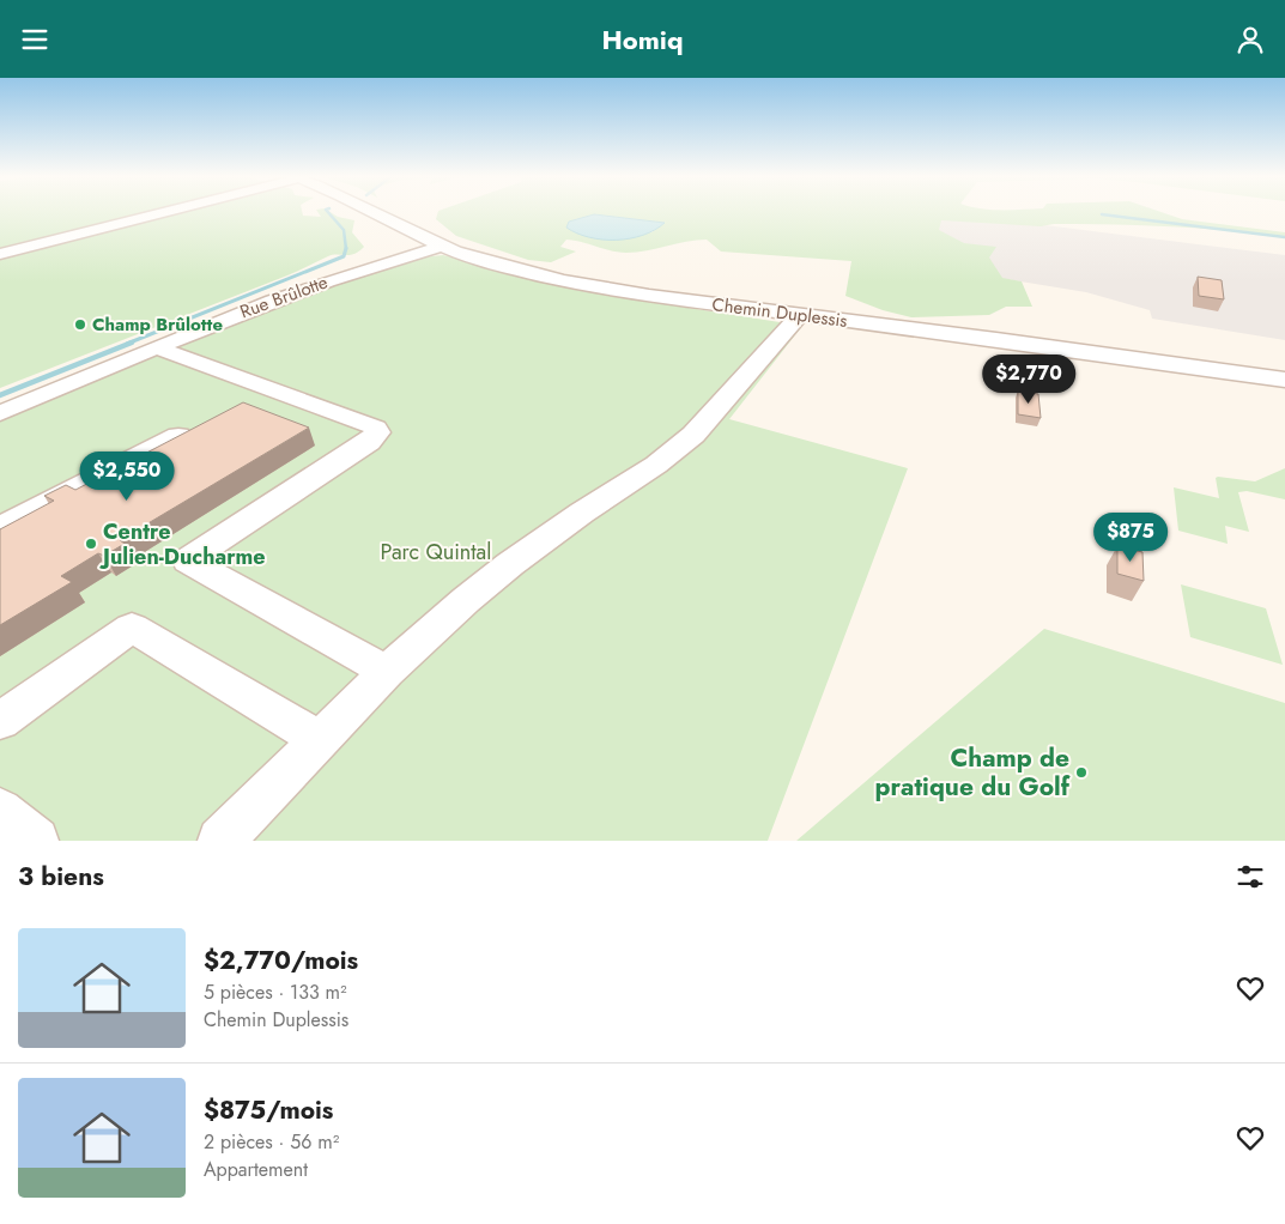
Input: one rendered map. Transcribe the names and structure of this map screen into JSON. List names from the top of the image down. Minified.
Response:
{"streets":{"street":["Rue Brûlotte","Chemin Duplessis"]},"crossings":[["Rue Brûlotte","Chemin Duplessis"]],"parks":["Parc Quintal"],"places":["Champ Brûlotte","Centre Julien-Ducharme","Champ de pratique du Golf"],"page":{"header":"Homiq","price":["$2,770","$2,550","$875"],"heading":"3 biens","list":[{"name":"$2,770/mois","note":"5 pièces · 133 m² · Chemin Duplessis"},{"name":"$875/mois","note":"2 pièces · 56 m² · Appartement"}]}}
